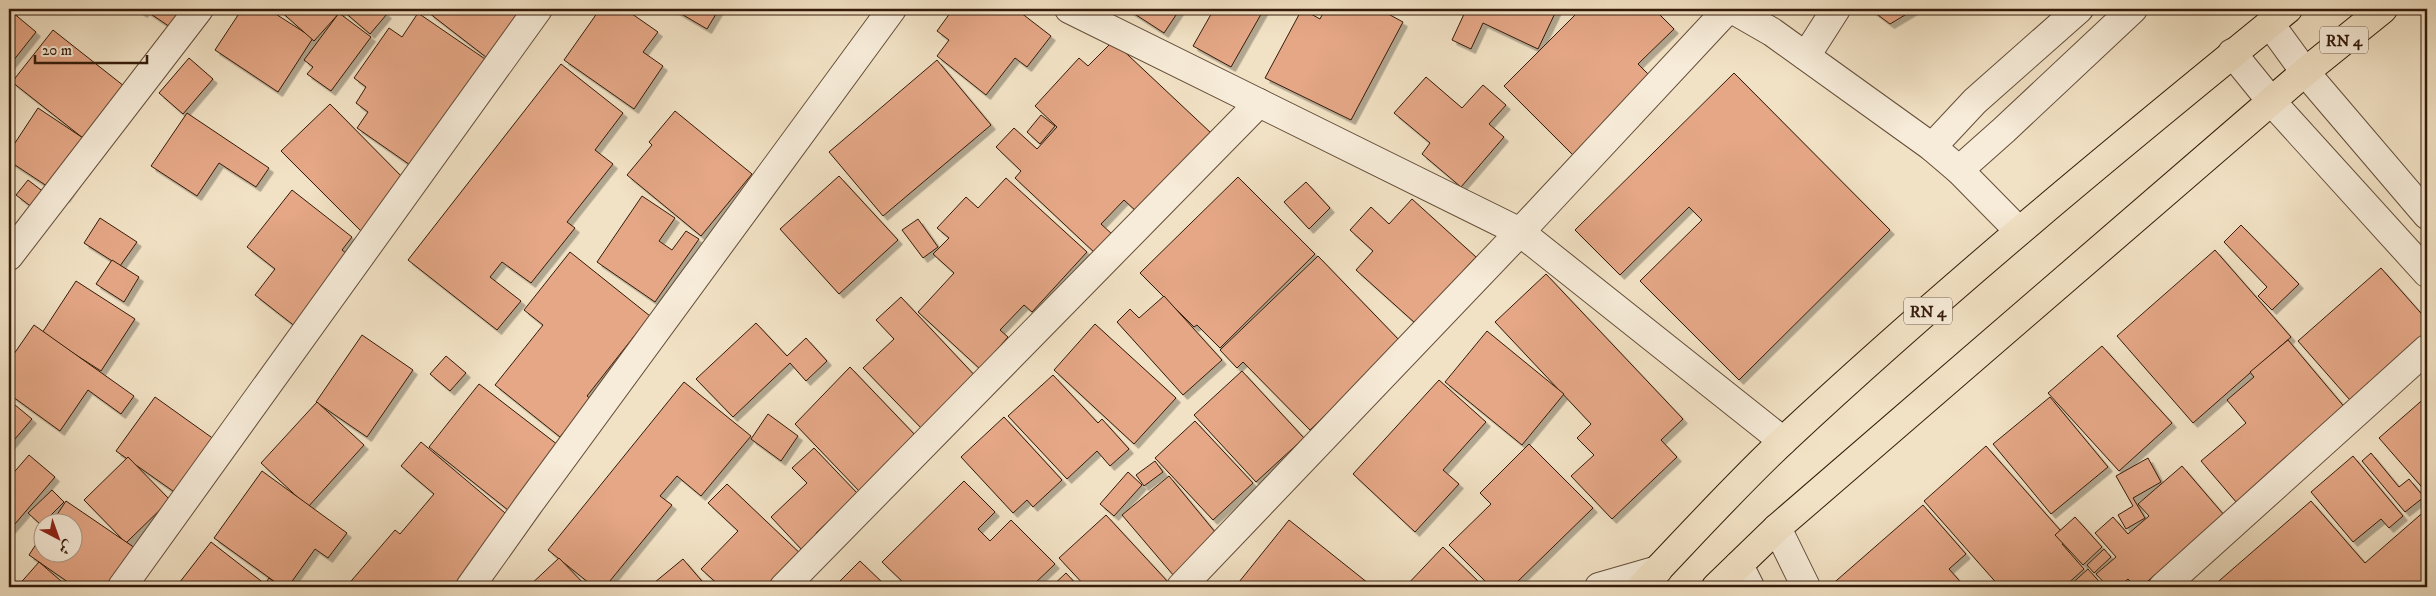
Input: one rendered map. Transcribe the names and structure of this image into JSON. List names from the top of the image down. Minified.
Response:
{"streets":{"main road":["RN 4"]},"scale_bar":"20 m","north":"bottom right"}
